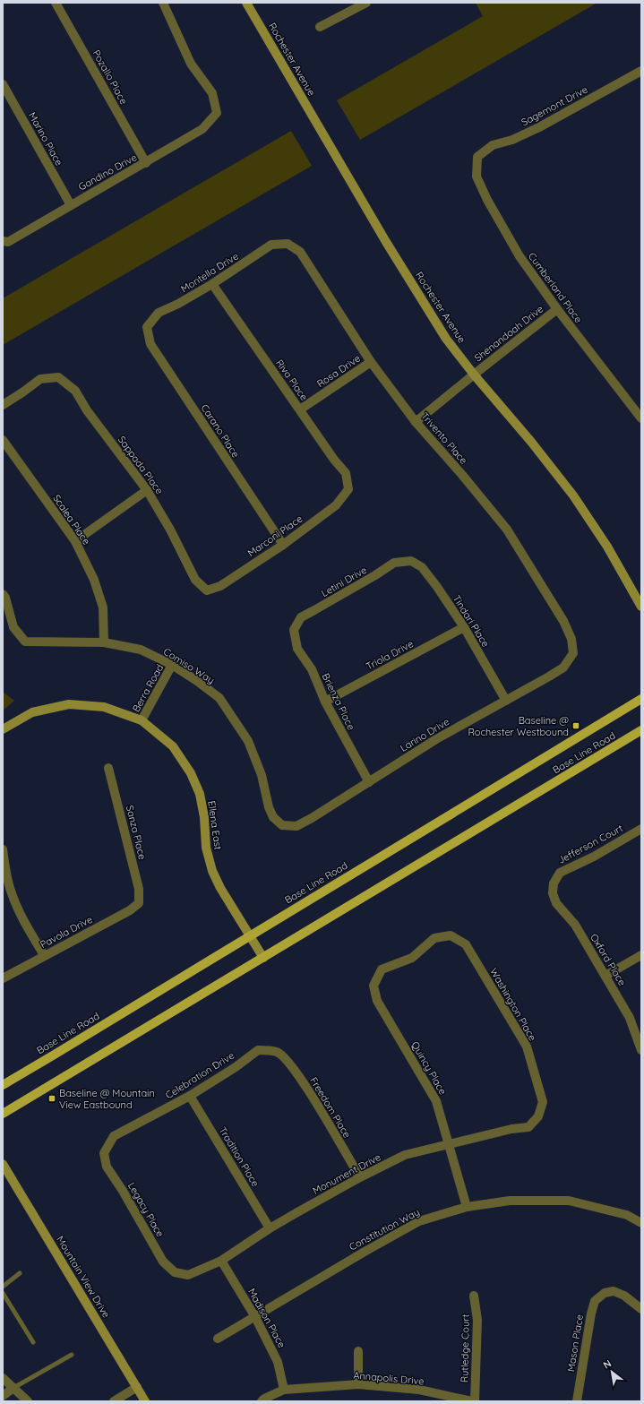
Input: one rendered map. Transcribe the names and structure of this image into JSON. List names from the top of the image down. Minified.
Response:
{"streets":{"main road":["Rochester Avenue","Base Line Road","Ellena East","Mountain View Drive"],"street":["Pozallo Place","Sagemont Drive","Marino Place","Gandino Drive","Montella Drive","Cumberland Place","Shenandoah Drive","Rosa Drive","Riva Place","Carano Place","Trivento Place","Sappada Place","Scalea Place","Marconi Place","Letini Drive","Tindari Place","Triola Drive","Comiso Way","Berra Road","Brienza Place","Larino Drive","Sanza Place","Jefferson Court","Pavola Drive","Oxford Place","Washington Place","Quincy Place","Celebration Drive","Freedom Place","Tradition Place","Monument Drive","Legacy Place","Constitution Way","Madison Place","Mason Place","Rutledge Court","Annapolis Drive"]},"crossings":[["Rochester Avenue","Shenandoah Drive"],["Pozallo Place","Gandino Drive"],["Sagemont Drive","Cumberland Place"],["Marino Place","Gandino Drive"],["Montella Drive","Riva Place"],["Montella Drive","Carano Place"],["Montella Drive","Trivento Place"],["Cumberland Place","Shenandoah Drive"],["Shenandoah Drive","Trivento Place"],["Rosa Drive","Riva Place"],["Rosa Drive","Trivento Place"],["Riva Place","Marconi Place"],["Carano Place","Marconi Place"],["Trivento Place","Larino Drive"],["Sappada Place","Marconi Place"],["Scalea Place","Comiso Way"],["Letini Drive","Tindari Place"],["Letini Drive","Brienza Place"],["Tindari Place","Triola Drive"],["Tindari Place","Larino Drive"],["Triola Drive","Brienza Place"],["Comiso Way","Berra Road"],["Comiso Way","Larino Drive"],["Berra Road","Ellena East"],["Brienza Place","Larino Drive"],["Base Line Road","Ellena East"],["Sanza Place","Pavola Drive"],["Jefferson Court","Oxford Place"],["Washington Place","Quincy Place"],["Washington Place","Monument Drive"],["Quincy Place","Monument Drive"],["Quincy Place","Constitution Way"],["Celebration Drive","Freedom Place"],["Celebration Drive","Tradition Place"],["Celebration Drive","Legacy Place"],["Freedom Place","Monument Drive"],["Tradition Place","Monument Drive"],["Monument Drive","Legacy Place"],["Monument Drive","Madison Place"],["Constitution Way","Madison Place"],["Madison Place","Annapolis Drive"],["Rutledge Court","Annapolis Drive"]],"places":{"transit":["Baseline @ Rochester Westbound","Baseline @ Mountain View Eastbound"]},"north":"top left"}
